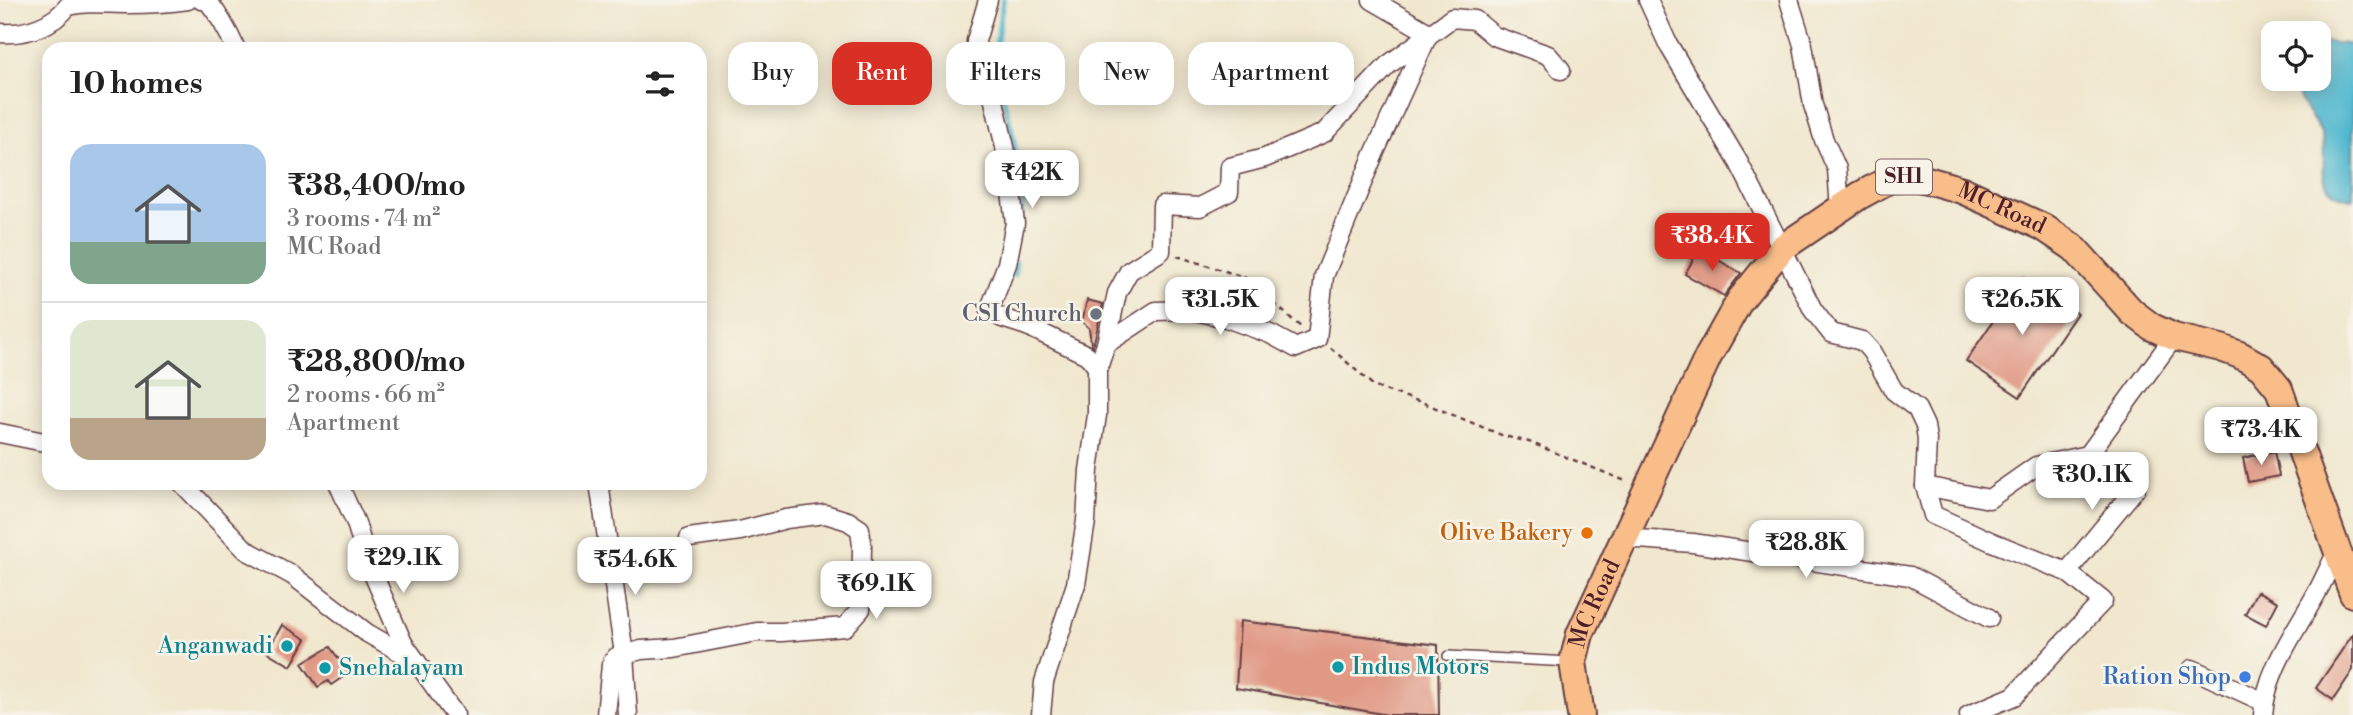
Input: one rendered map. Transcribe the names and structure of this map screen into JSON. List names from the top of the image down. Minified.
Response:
{"streets":{"main road":["SH1","MC Road"]},"places":["CSI Church","Olive Bakery","Anganwadi","Indus Motors","Snehalayam","Ration Shop"],"page":{"chip":["Buy","Rent","Filters","New","Apartment"],"heading":"10 homes","list":[{"name":"₹38,400/mo","note":"3 rooms · 74 m² · MC Road"},{"name":"₹28,800/mo","note":"2 rooms · 66 m² · Apartment"}],"price":["₹42K","₹38.4K","₹31.5K","₹26.5K","₹73.4K","₹30.1K","₹28.8K","₹29.1K","₹54.6K","₹69.1K"]}}
